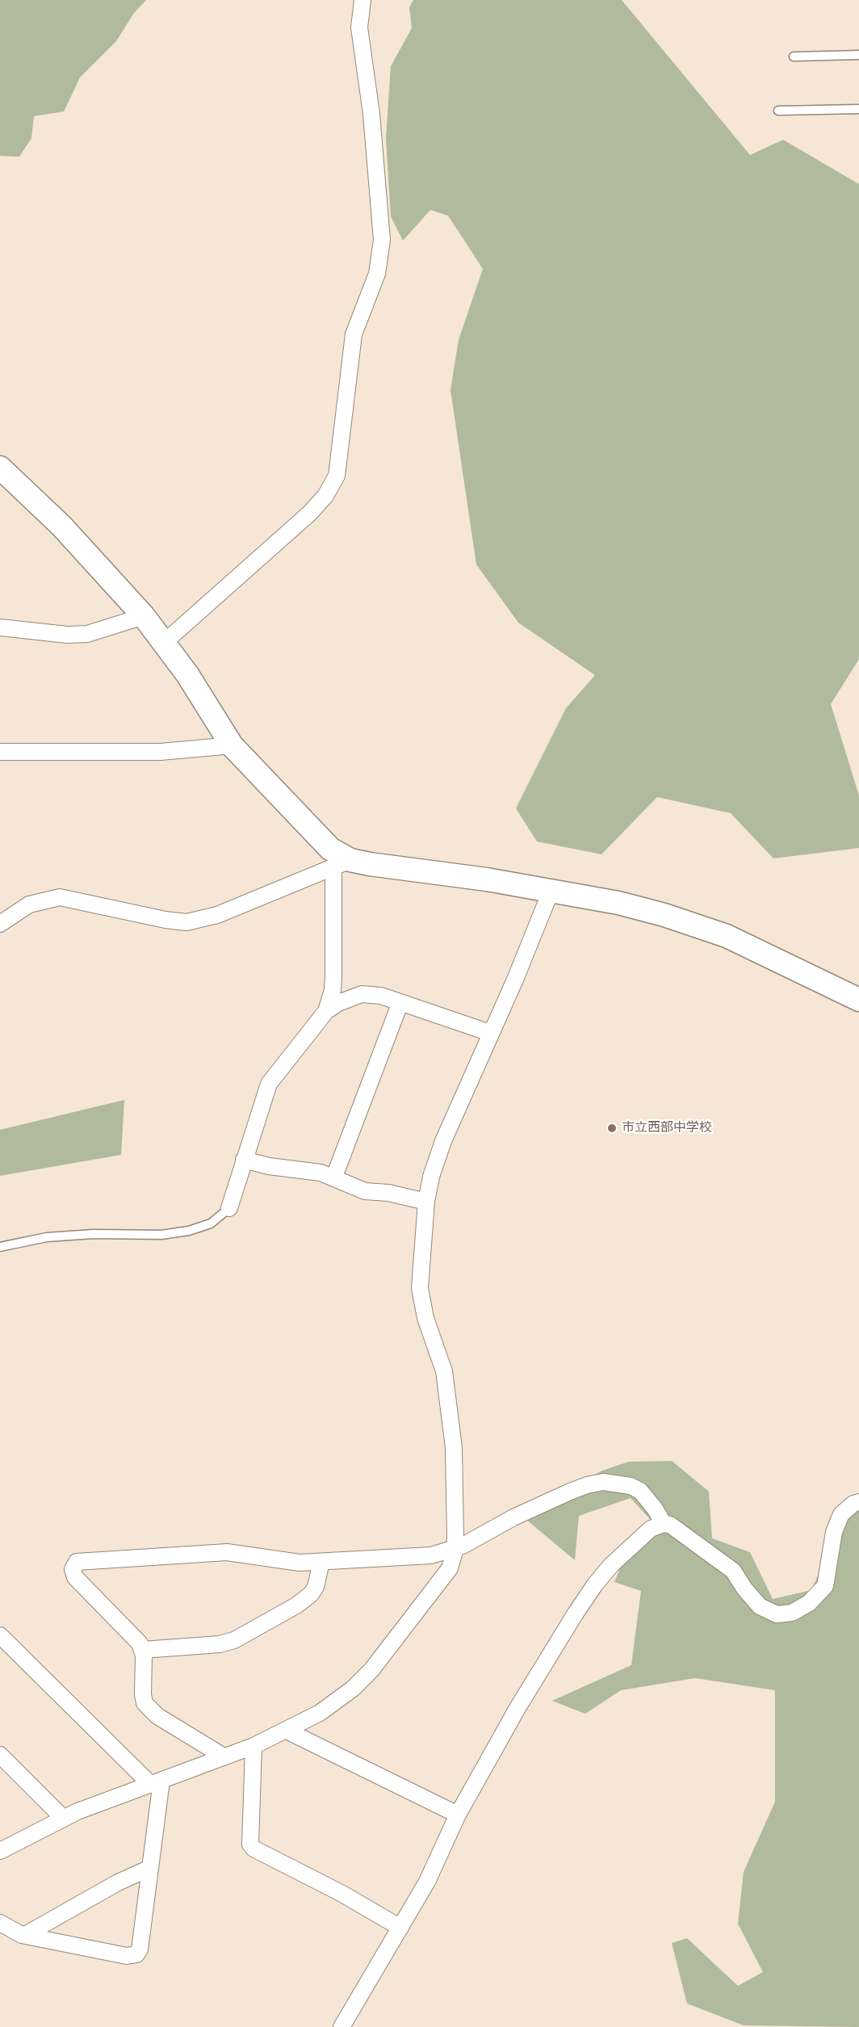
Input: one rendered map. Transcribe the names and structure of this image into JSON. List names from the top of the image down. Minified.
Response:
{"places":["市立西部中学校"]}
